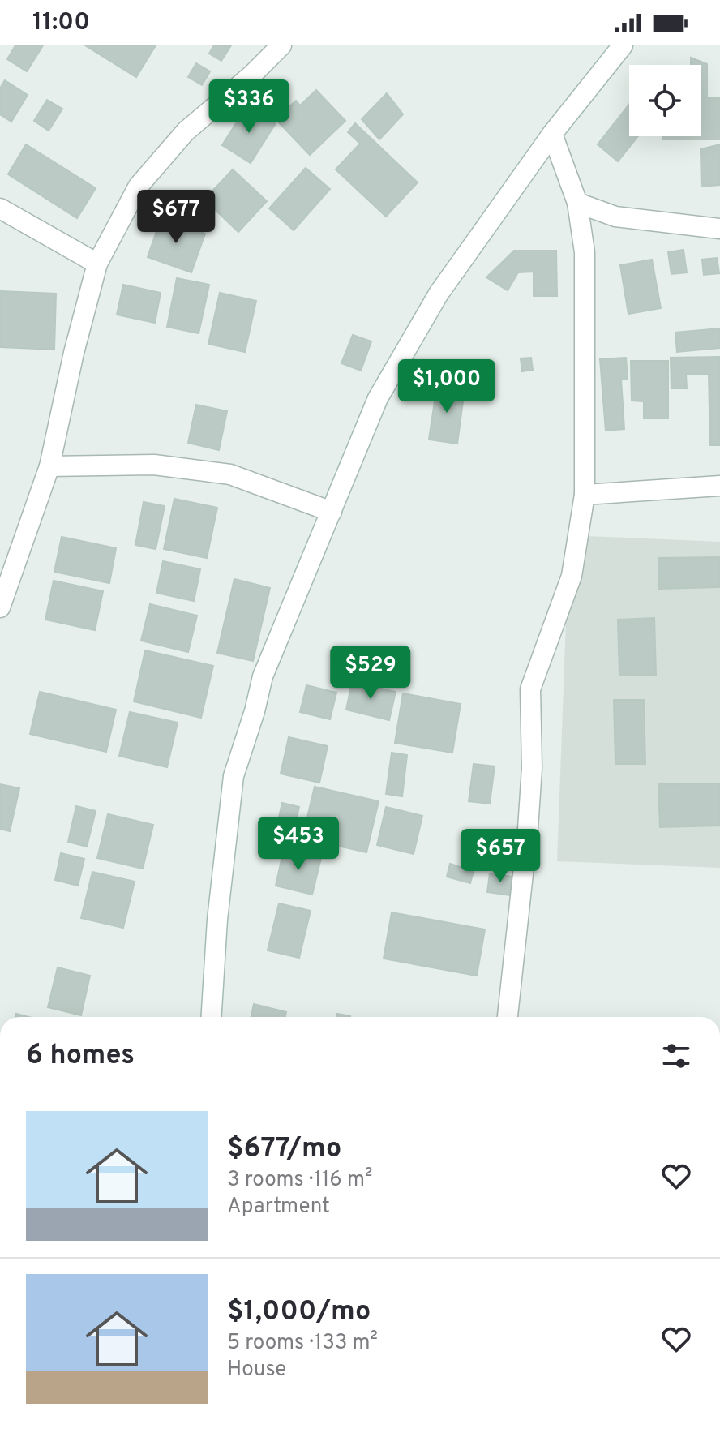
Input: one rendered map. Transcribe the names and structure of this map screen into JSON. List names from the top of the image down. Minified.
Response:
{"page":{"status":"11:00","price":["$336","$677","$1,000","$529","$453","$657"],"heading":"6 homes","list":[{"name":"$677/mo","note":"3 rooms · 116 m² · Apartment"},{"name":"$1,000/mo","note":"5 rooms · 133 m² · House"}]}}
